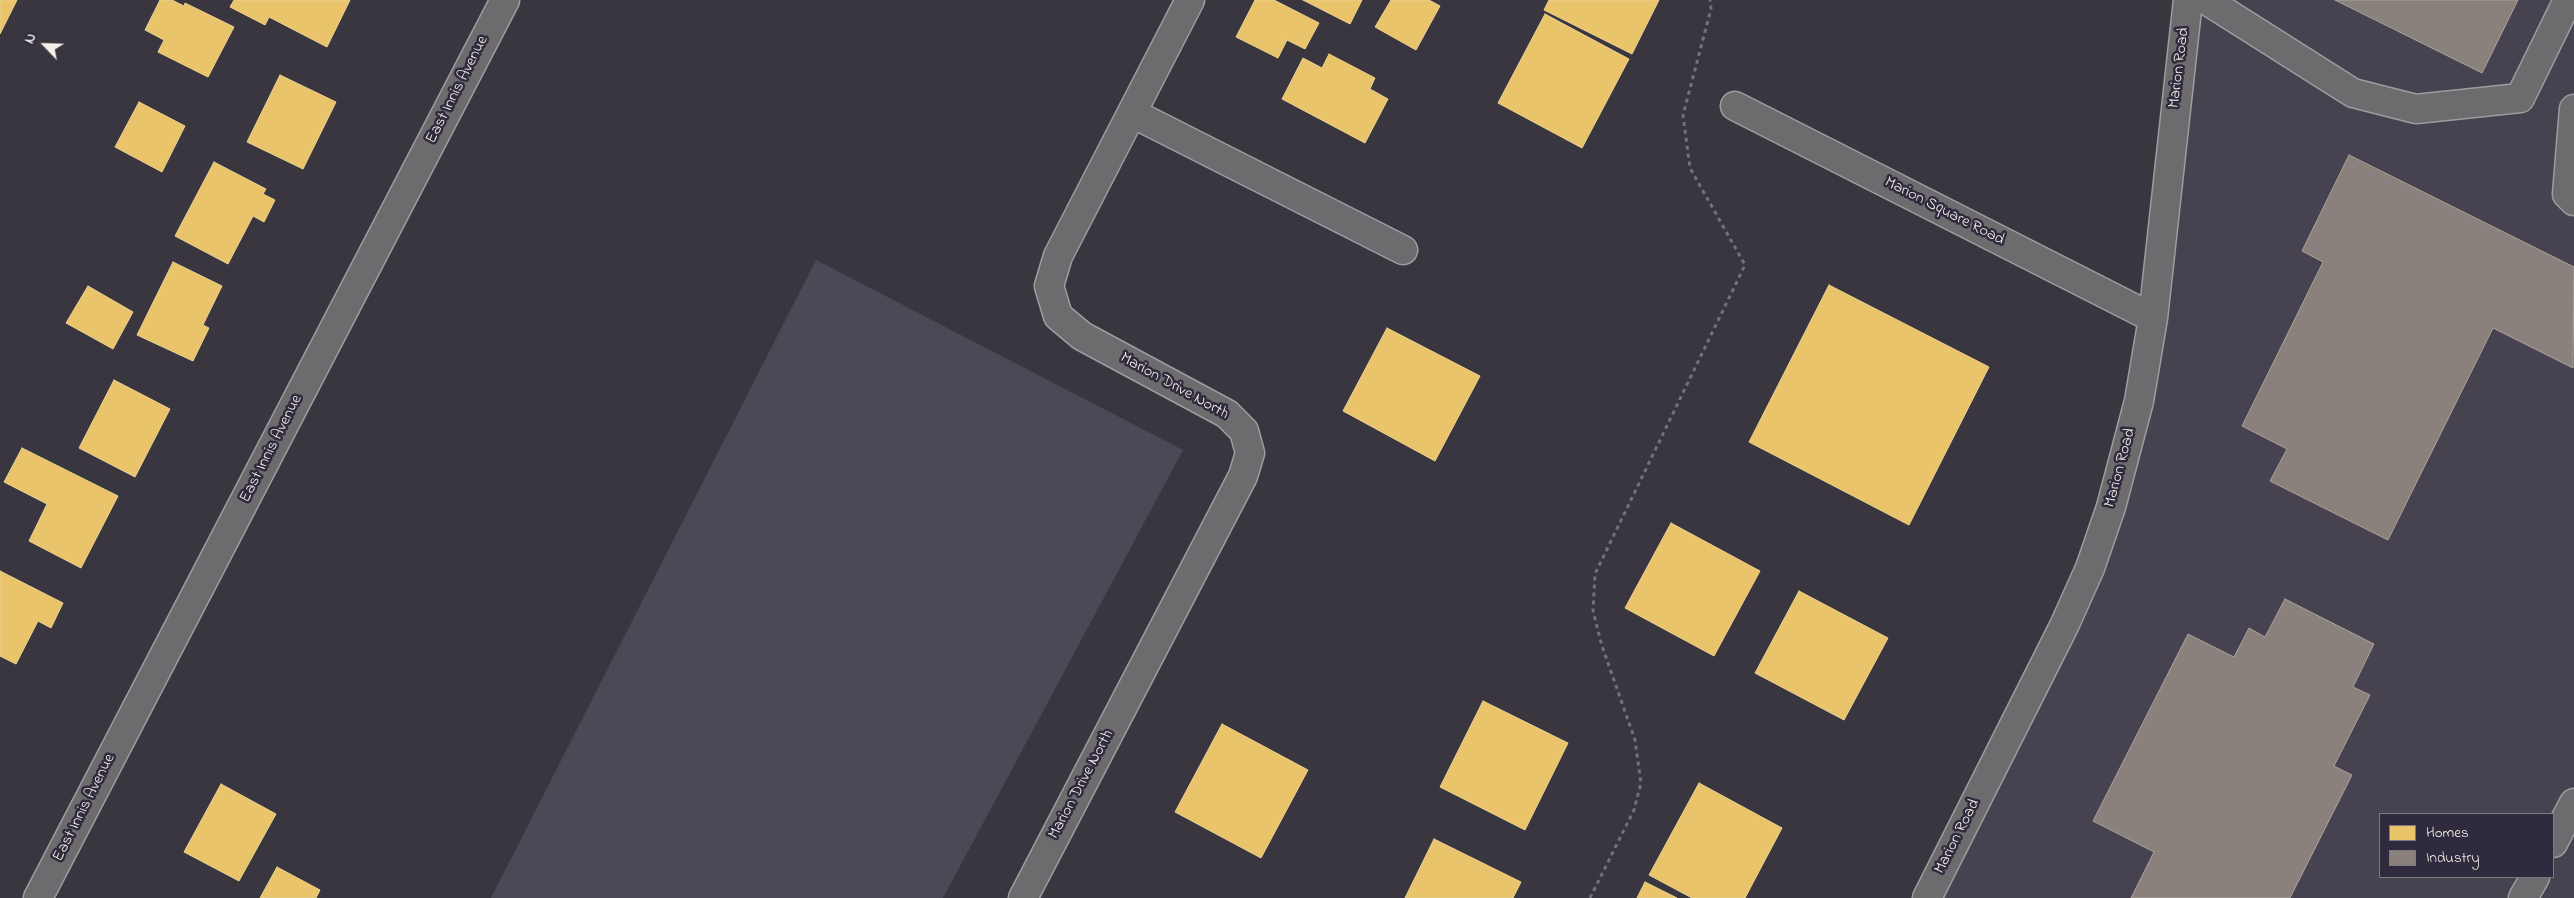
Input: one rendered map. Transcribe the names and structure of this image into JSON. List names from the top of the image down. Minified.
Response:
{"streets":{"street":["Marion Road","East Innis Avenue","Marion Square Road","Marion Drive North"]},"crossings":[["Marion Road","Marion Square Road"]],"legend":["Homes","Industry"],"north":"top left"}
